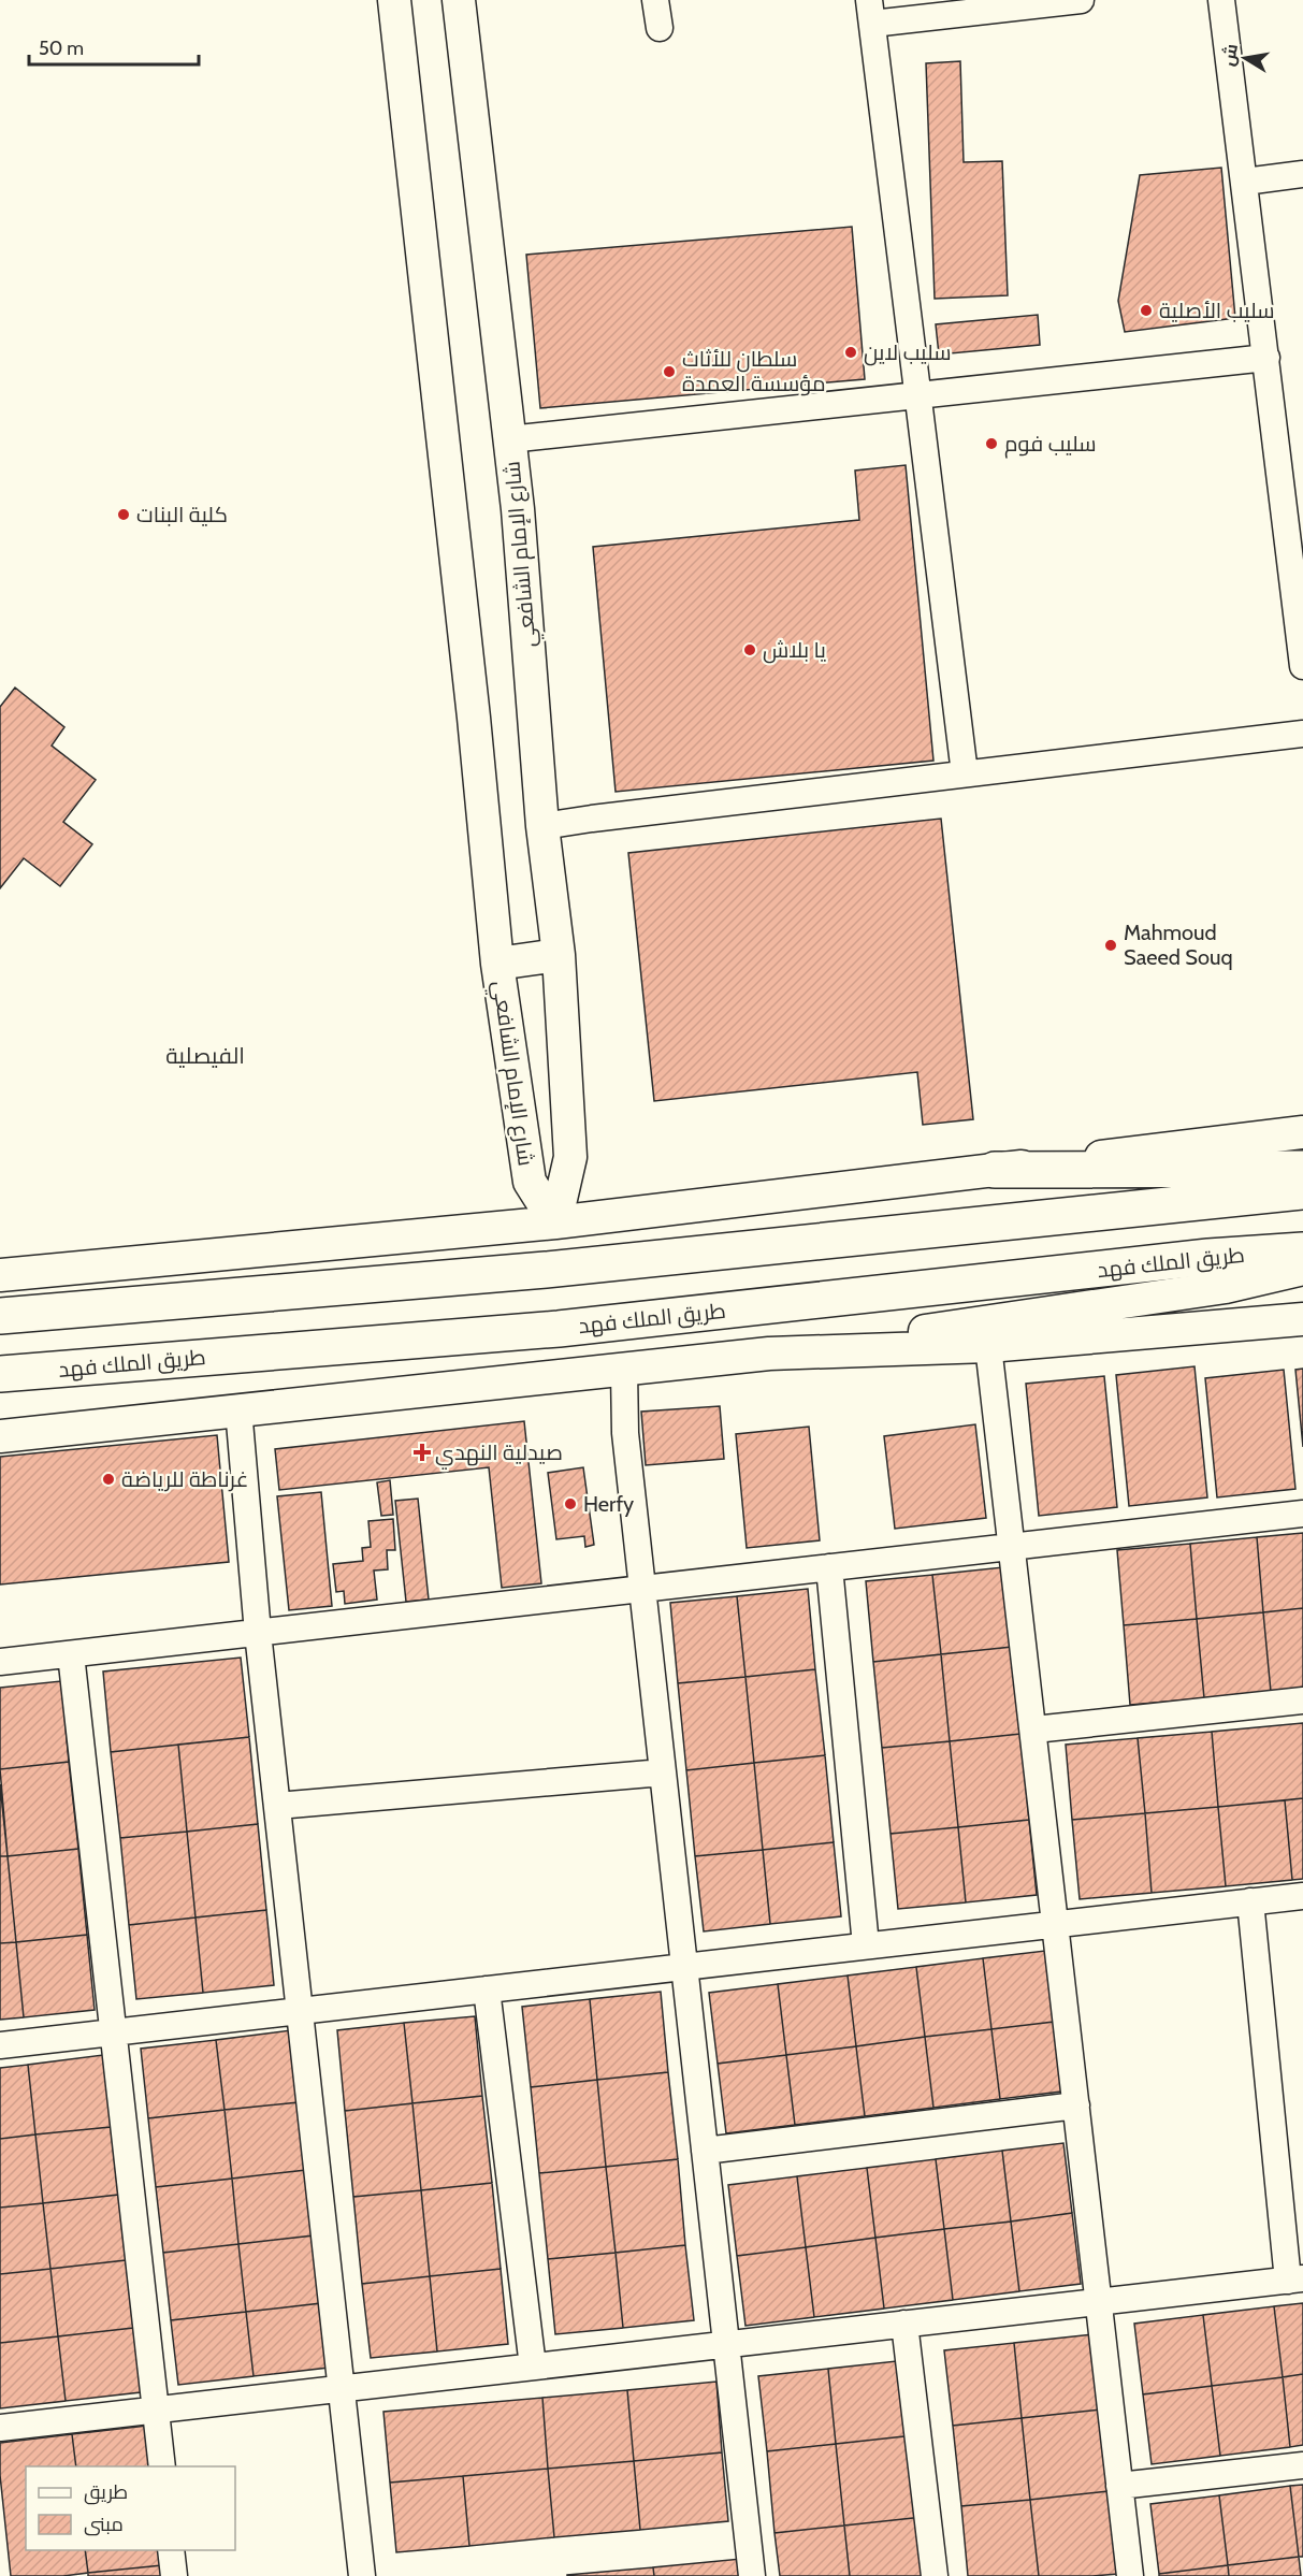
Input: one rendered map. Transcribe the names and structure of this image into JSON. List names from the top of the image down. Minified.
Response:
{"streets":{"highway":["طريق الملك فهد"],"main road":["شارع الإمام الشافعي"]},"districts":["الفيصلية"],"places":{"other":["سليب الأصلية","سليب لاين","سلطان للأثاث مؤسسة العمدة","سليب فوم","كلية البنات","يا بلاش","Mahmoud Saeed Souq","غرناطة للرياضة","Herfy"],"health":["صيدلية النهدي"]},"legend":["طريق","مبنى"],"scale_bar":"50 m","north":"left"}
